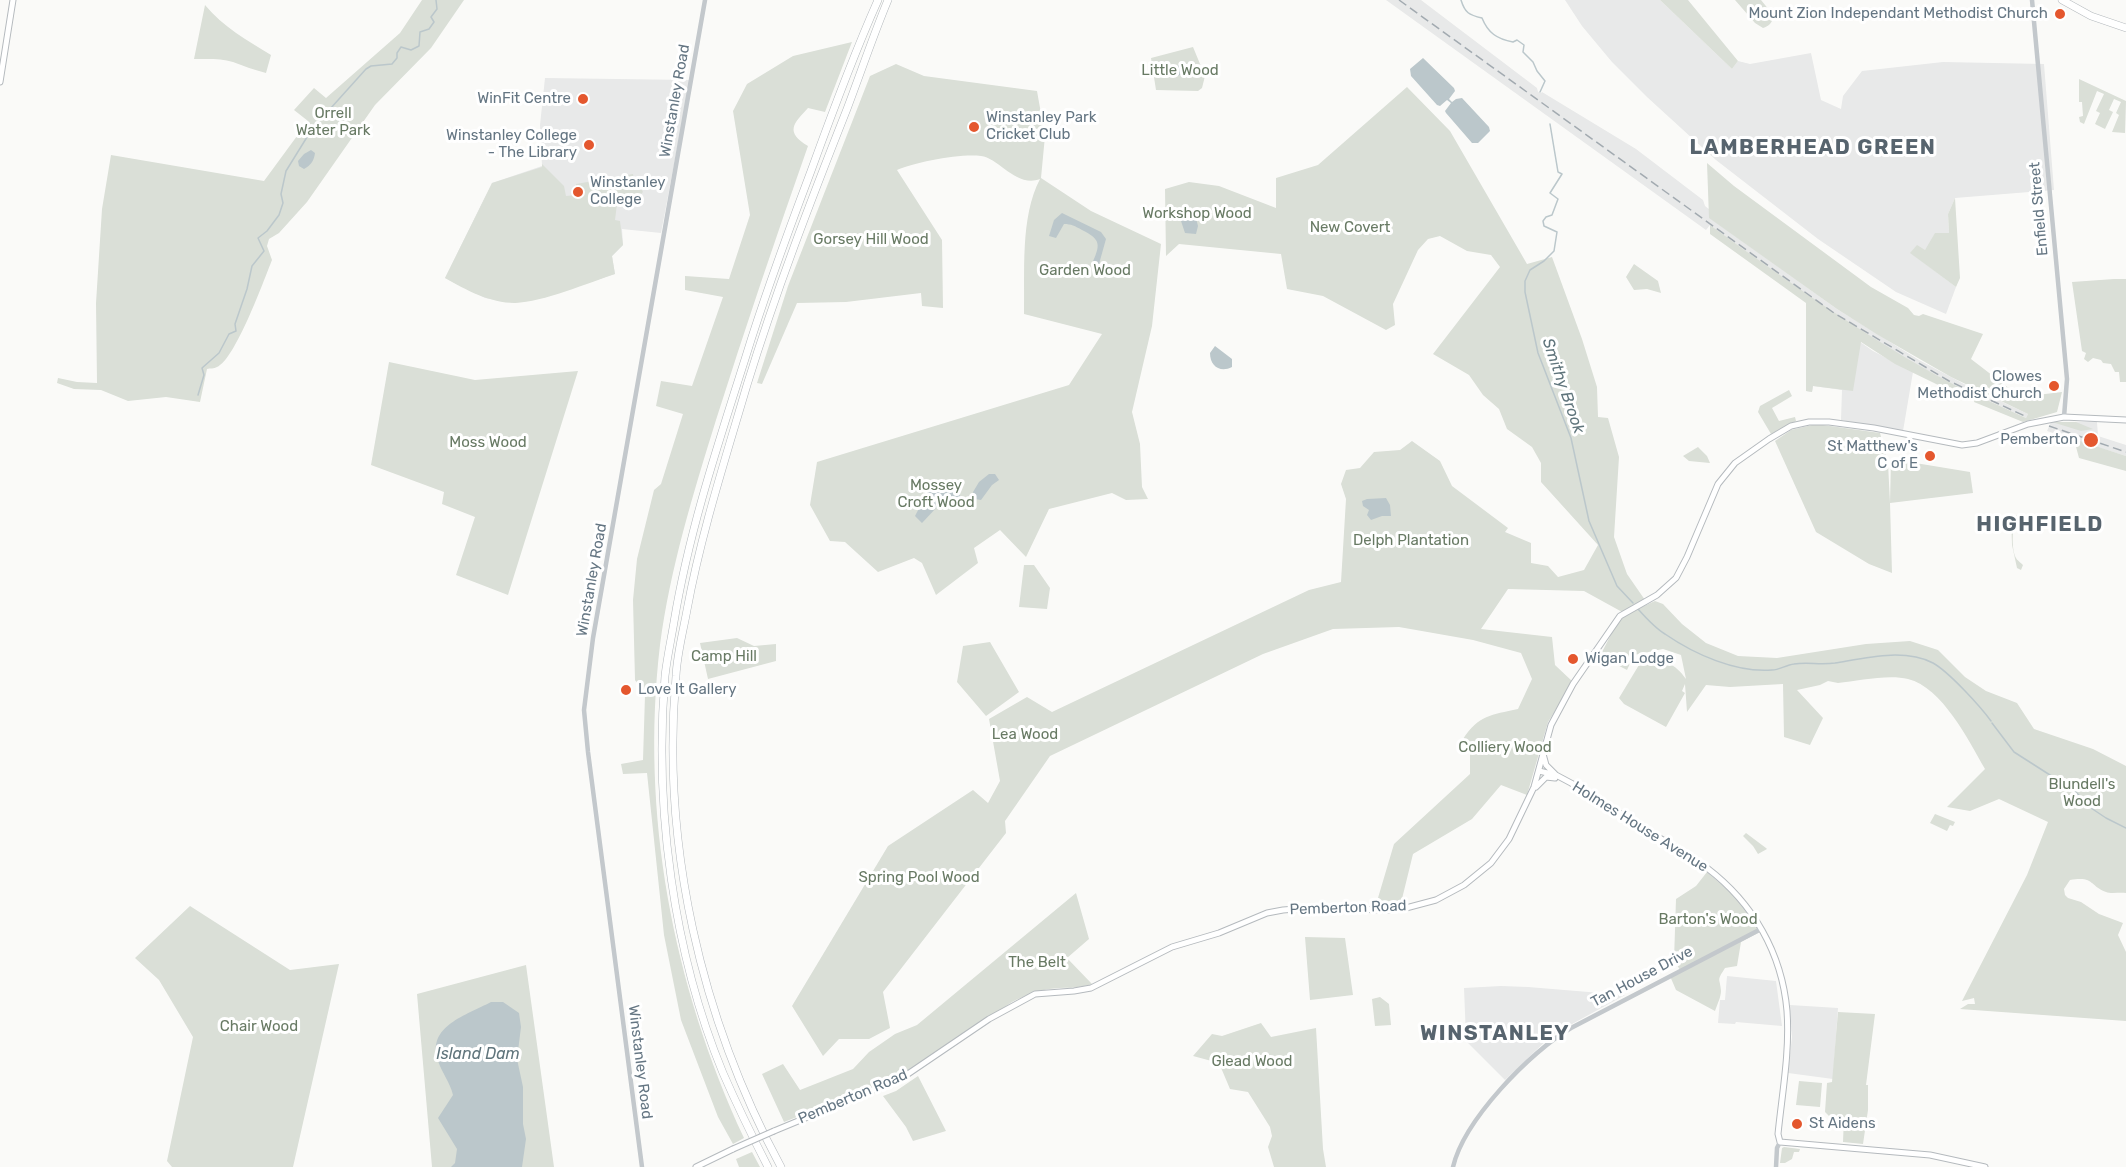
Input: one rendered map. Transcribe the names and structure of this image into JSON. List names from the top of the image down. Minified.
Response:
{"streets":{"main road":["Holmes House Avenue","Pemberton Road"],"street":["Winstanley Road","Enfield Street","Tan House Drive"]},"crossings":[["Enfield Street","Pemberton Road"],["Holmes House Avenue","Pemberton Road"],["Holmes House Avenue","Tan House Drive"]],"districts":["LAMBERHEAD GREEN","HIGHFIELD","WINSTANLEY"],"water":["Smithy Brook","Island Dam"],"parks":["Little Wood","Orrell Water Park","Workshop Wood","New Covert","Gorsey Hill Wood","Garden Wood","Moss Wood","Mossey Croft Wood","Delph Plantation","Camp Hill","Lea Wood","Colliery Wood","Blundell's Wood","Spring Pool Wood","Barton's Wood","The Belt","Chair Wood","Glead Wood"],"places":["Mount Zion Independant Methodist Church","WinFit Centre","Winstanley Park Cricket Club","Winstanley College - The Library","Winstanley College","Clowes Methodist Church","Pemberton","St Matthew's C of E","Wigan Lodge","Love It Gallery","St Aidens"]}
